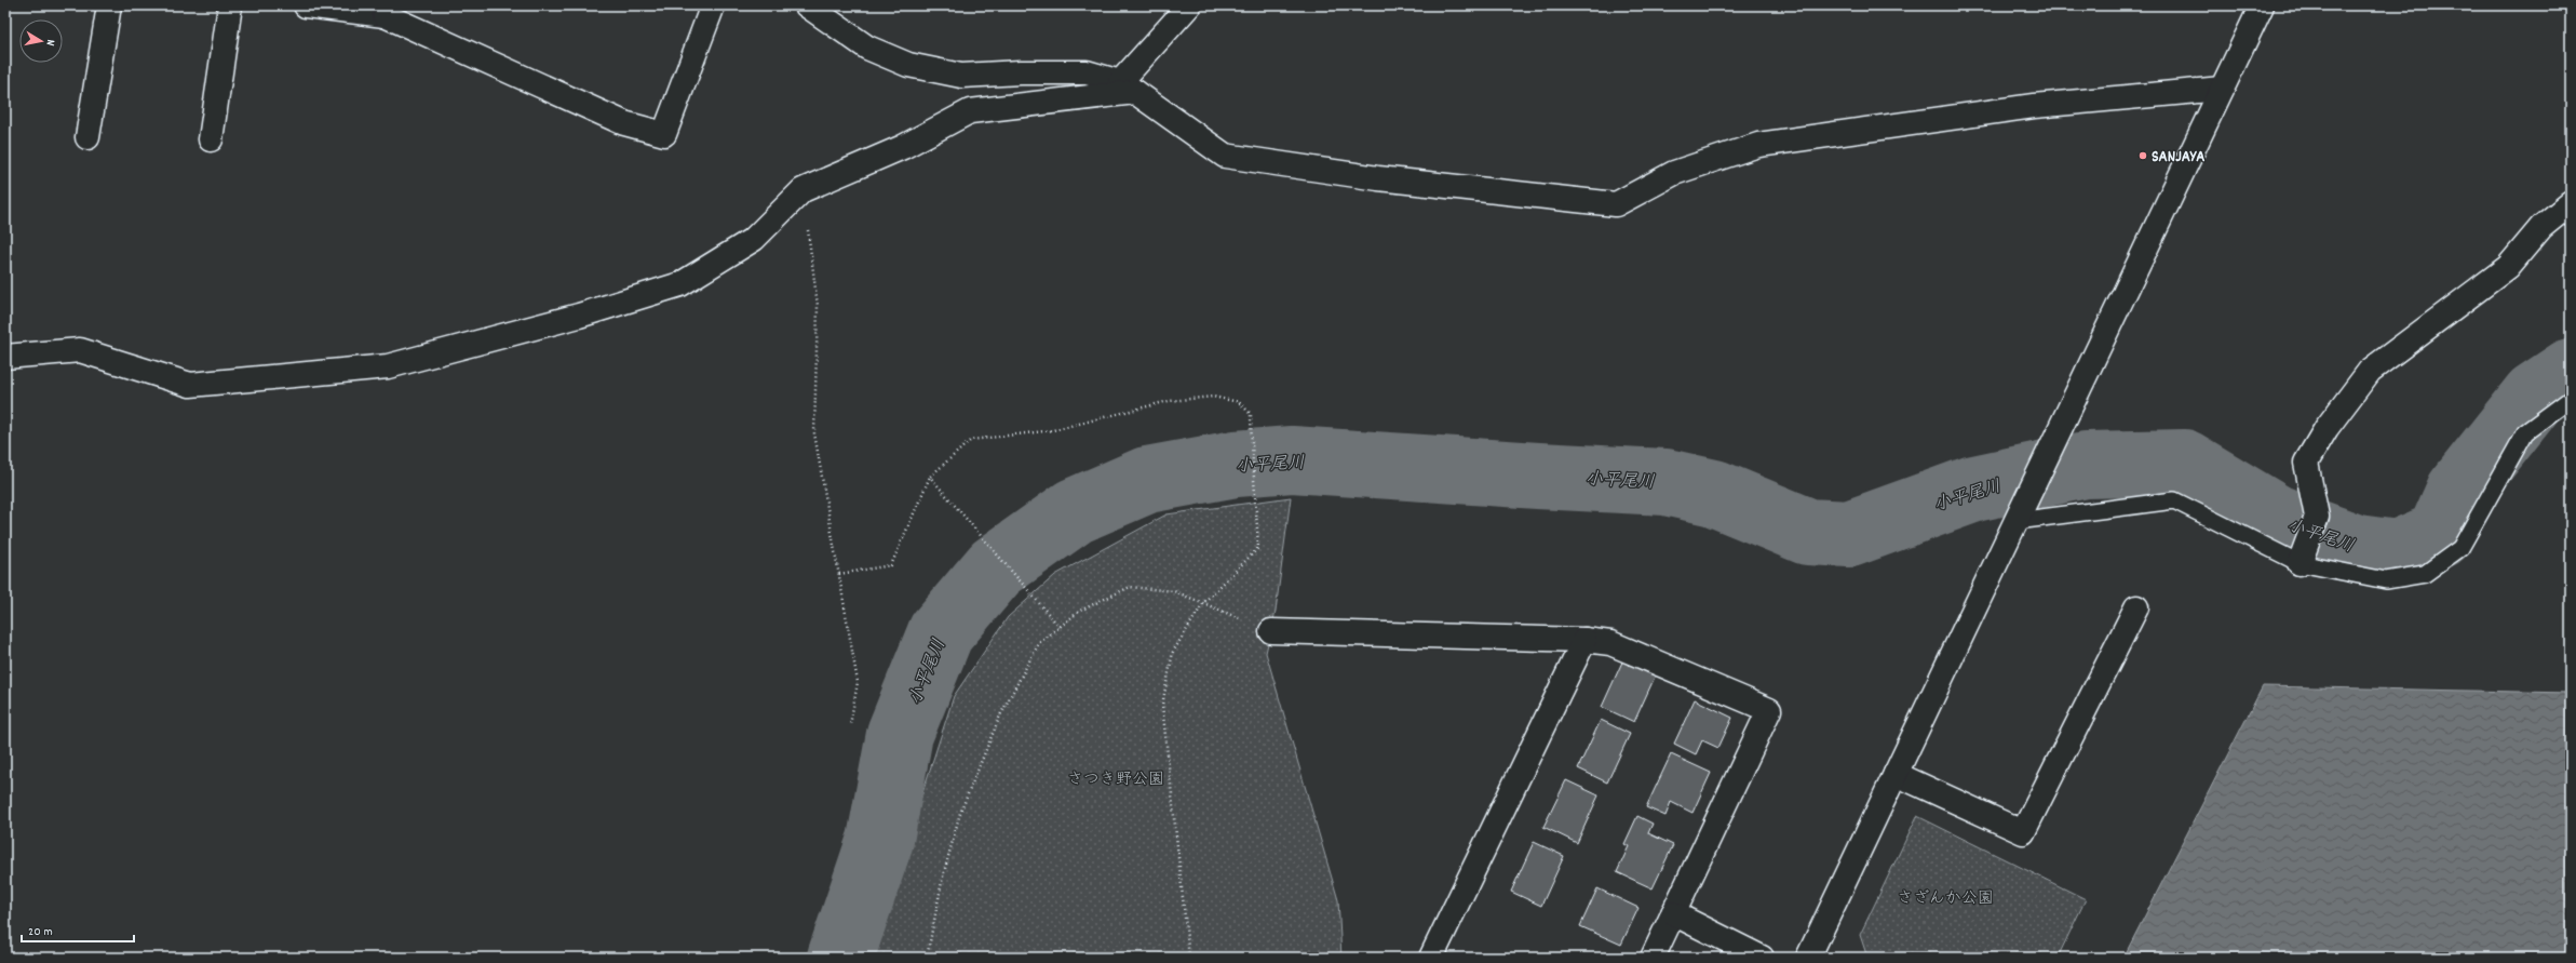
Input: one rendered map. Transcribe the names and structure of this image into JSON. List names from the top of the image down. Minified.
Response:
{"water":["小平尾川"],"parks":["さつき野公園","さざんか公園"],"places":["SANJAYA"],"scale_bar":"20 m","north":"right"}
